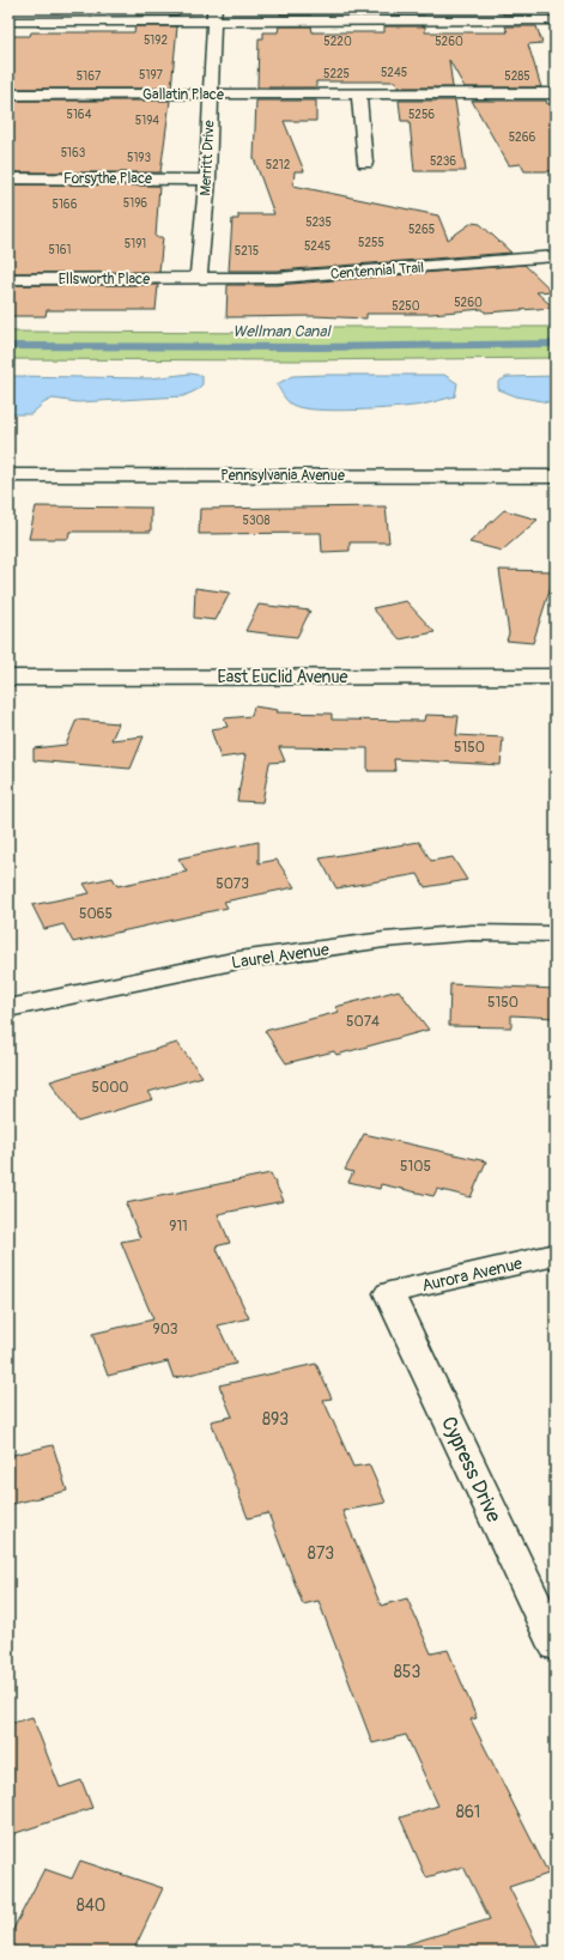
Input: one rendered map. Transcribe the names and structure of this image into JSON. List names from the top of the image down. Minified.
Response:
{"streets":{"street":["Gallatin Place","Merritt Drive","Forsythe Place","Centennial Trail","Ellsworth Place","Pennsylvania Avenue","East Euclid Avenue","Laurel Avenue","Aurora Avenue","Cypress Drive"]},"crossings":[["Gallatin Place","Merritt Drive"],["Merritt Drive","Forsythe Place"],["Merritt Drive","Centennial Trail"],["Merritt Drive","Ellsworth Place"],["Centennial Trail","Ellsworth Place"],["Aurora Avenue","Cypress Drive"]],"water":["Wellman Canal"],"house_numbers":["5192","5220","5260","5245","5225","5197","5167","5285","5164","5256","5194","5266","5163","5193","5236","5212","5196","5166","5235","5265","5255","5191","5245","5161","5215","5260","5250","5308","5150","5073","5065","5150","5074","5000","5105","911","903","893","873","853","861","840"]}
